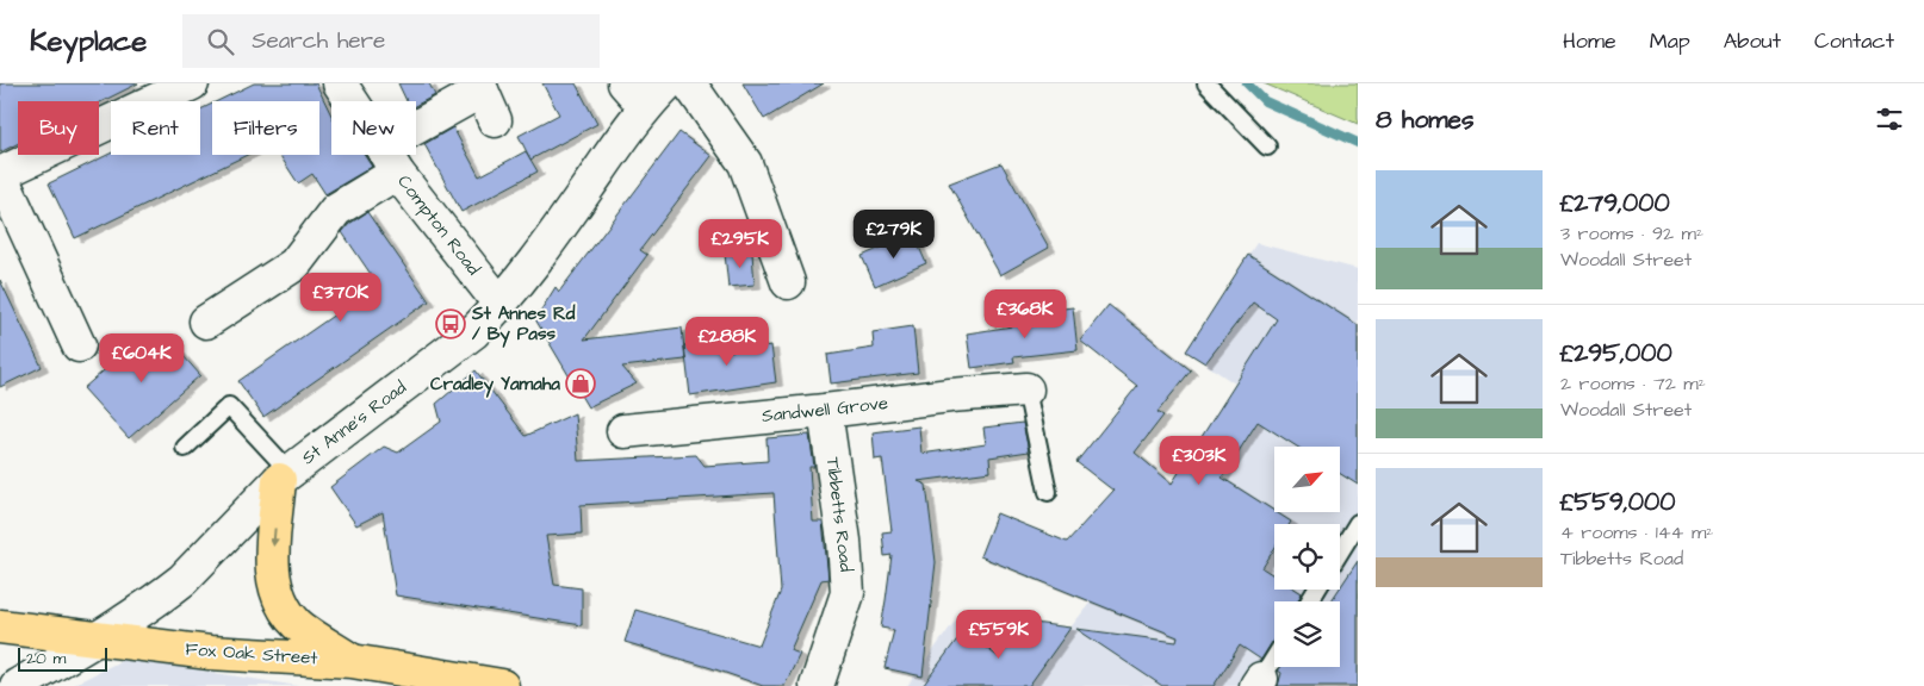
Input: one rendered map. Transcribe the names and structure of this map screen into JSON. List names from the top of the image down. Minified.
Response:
{"streets":{"main road":["Fox Oak Street"],"street":["Compton Road","Sandwell Grove","St Anne's Road","Tibbetts Road"]},"crossings":[["Compton Road","St Anne's Road"],["Sandwell Grove","Tibbetts Road"],["St Anne's Road","Fox Oak Street"]],"places":{"bus stop":["St Annes Rd / By Pass"],"shop":["Cradley Yamaha"]},"scale_bar":"20 m","north":"top right","page":{"header":"Keyplace","search":"Search here","nav":["Home","Map","About","Contact"],"heading":"8 homes","chip":["Buy","Rent","Filters","New"],"list":[{"name":"£279,000","note":"3 rooms · 92 m² · Woodall Street"},{"name":"£295,000","note":"2 rooms · 72 m² · Woodall Street"},{"name":"£559,000","note":"4 rooms · 144 m² · Tibbetts Road"}],"price":["£279K","£295K","£370K","£368K","£288K","£604K","£303K","£559K"],"scale":"20 m"}}
